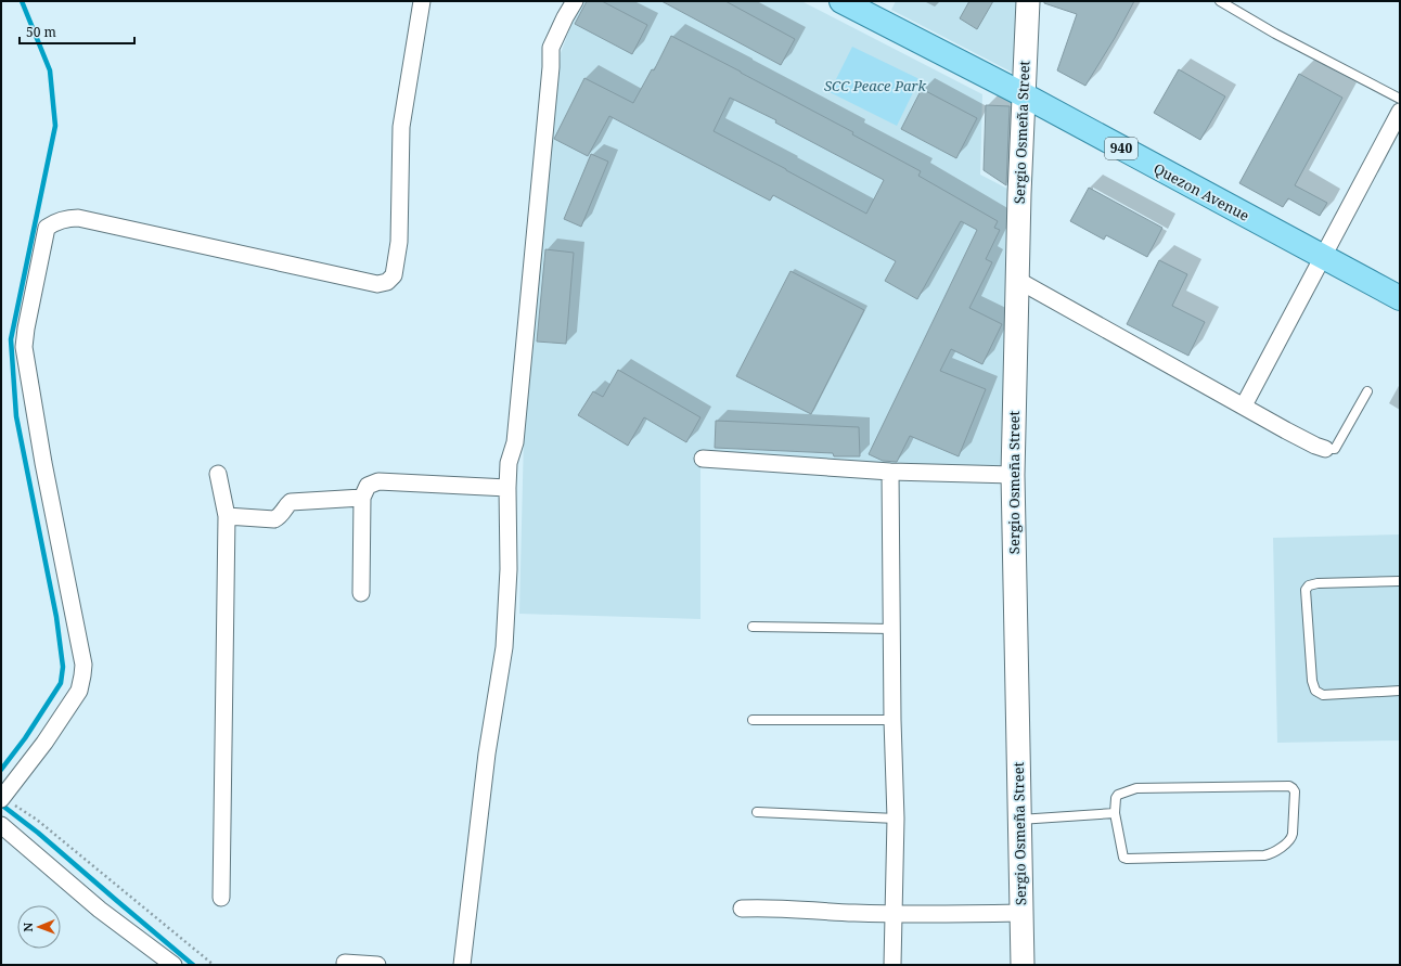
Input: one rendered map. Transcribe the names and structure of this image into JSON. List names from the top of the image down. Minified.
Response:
{"streets":{"main road":["940","Quezon Avenue"],"street":["Sergio Osmeña Street"]},"crossings":[["Sergio Osmeña Street","Quezon Avenue"]],"parks":["SCC Peace Park"],"scale_bar":"50 m","north":"left"}
